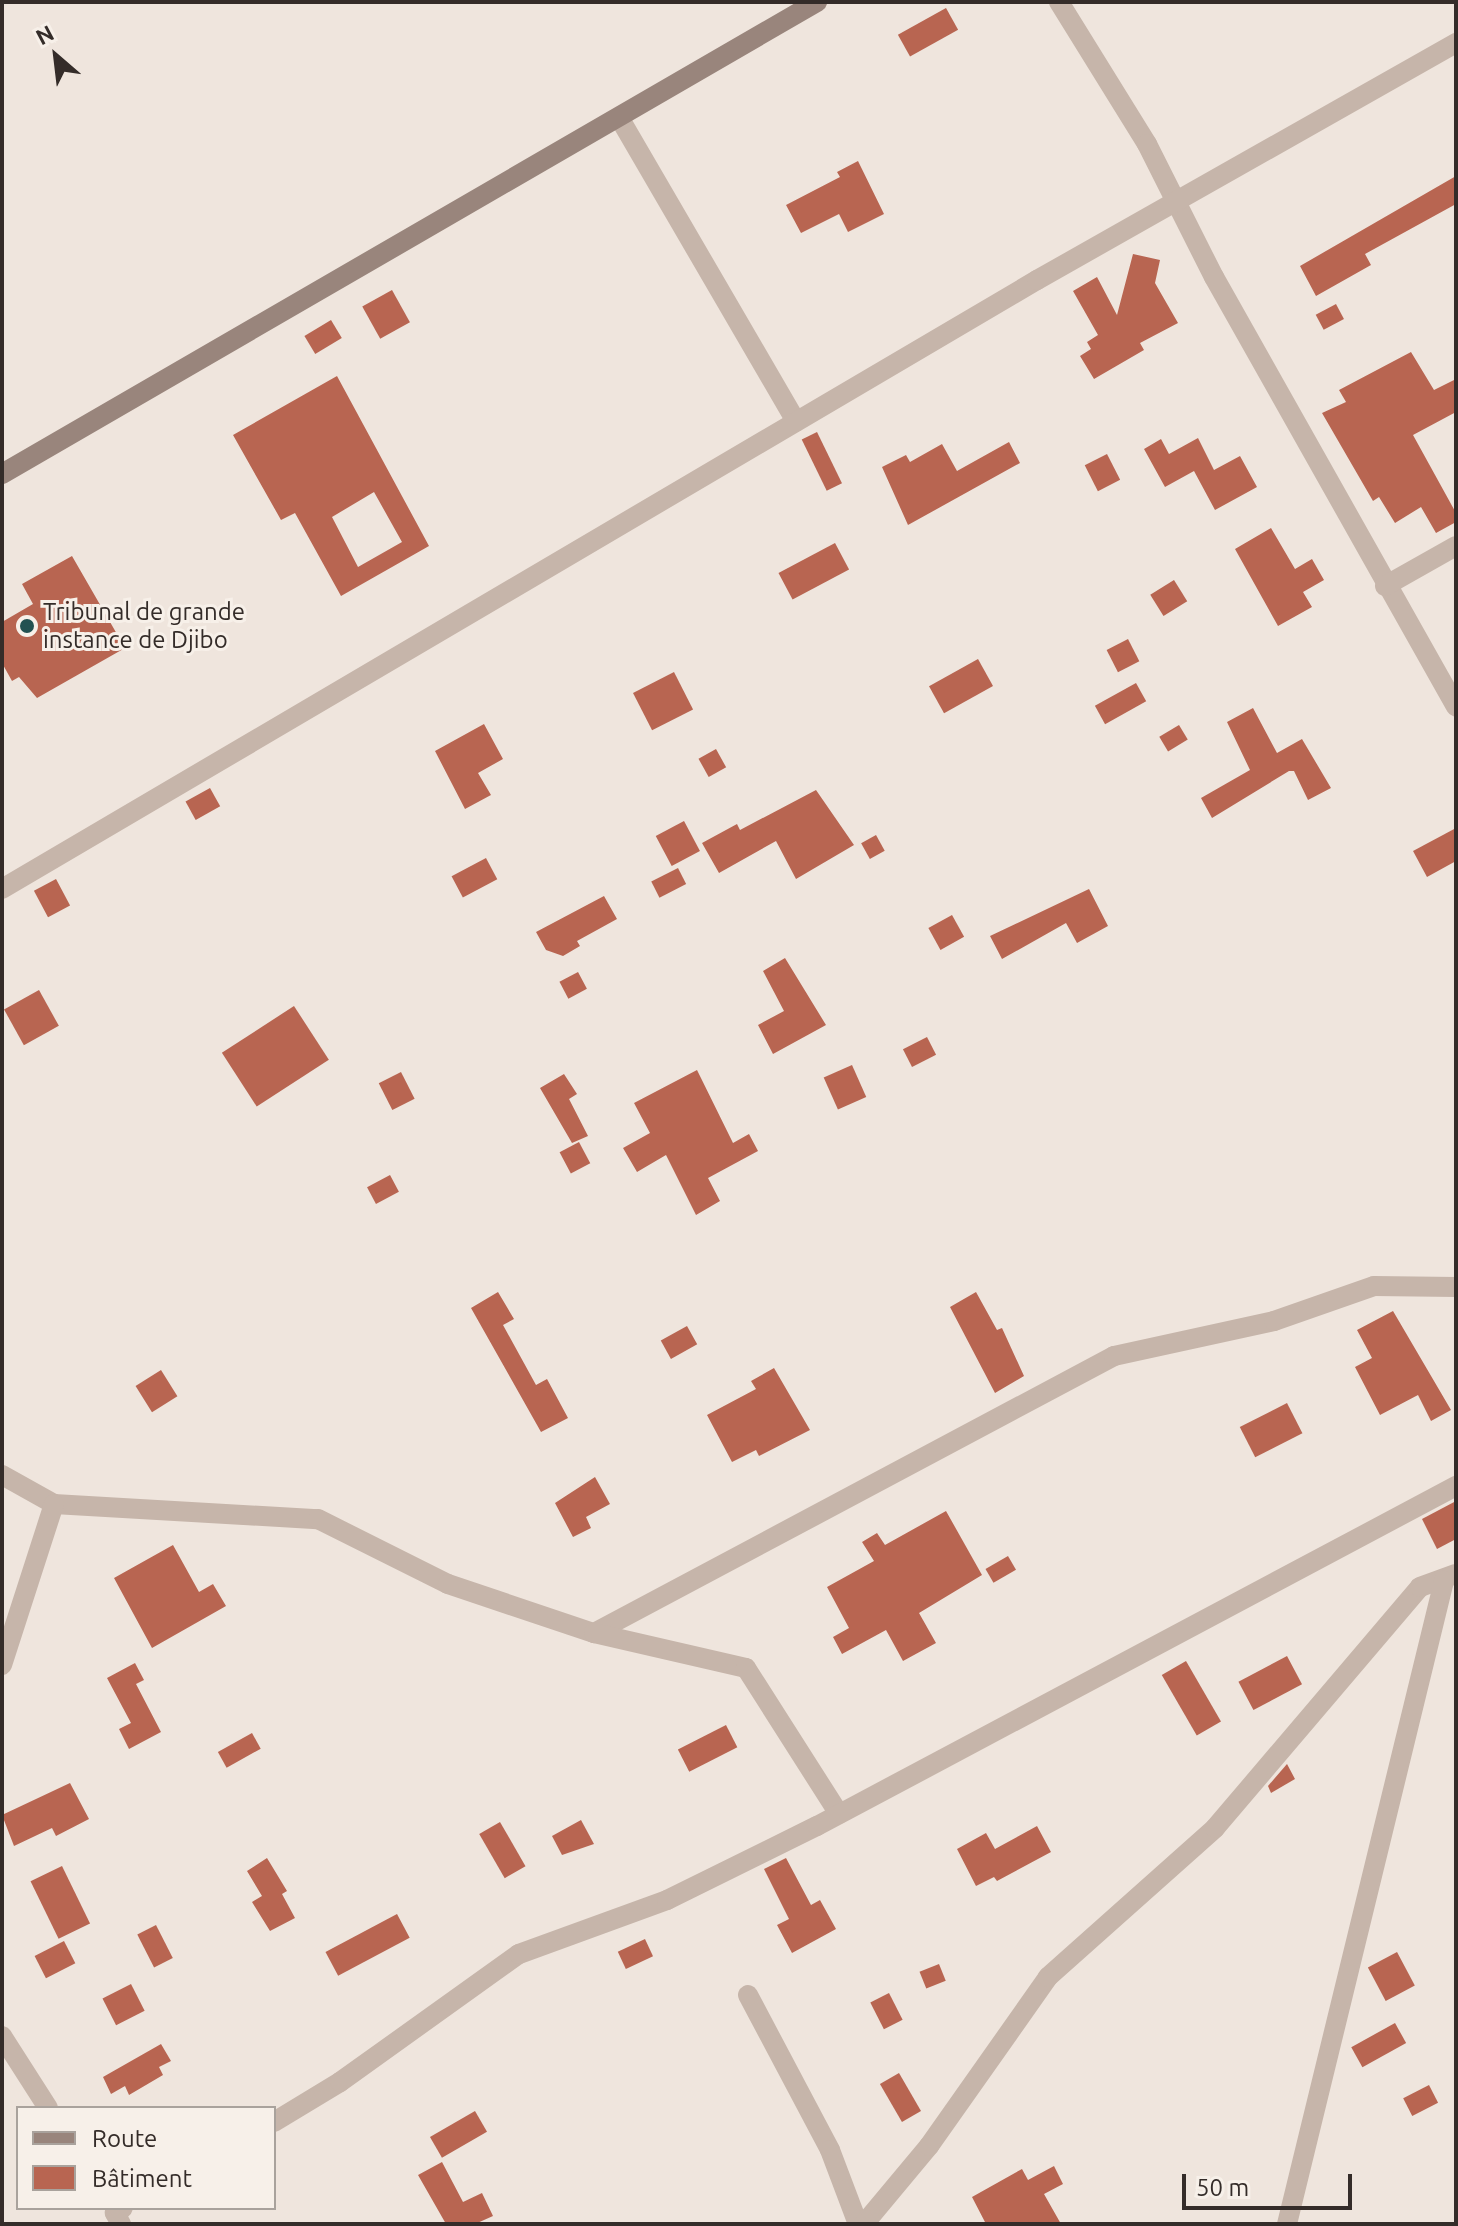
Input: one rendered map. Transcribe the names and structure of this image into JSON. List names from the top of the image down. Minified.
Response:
{"places":["Tribunal de grande instance de Djibo"],"legend":["Route","Bâtiment"],"scale_bar":"50 m","north":"top left"}
